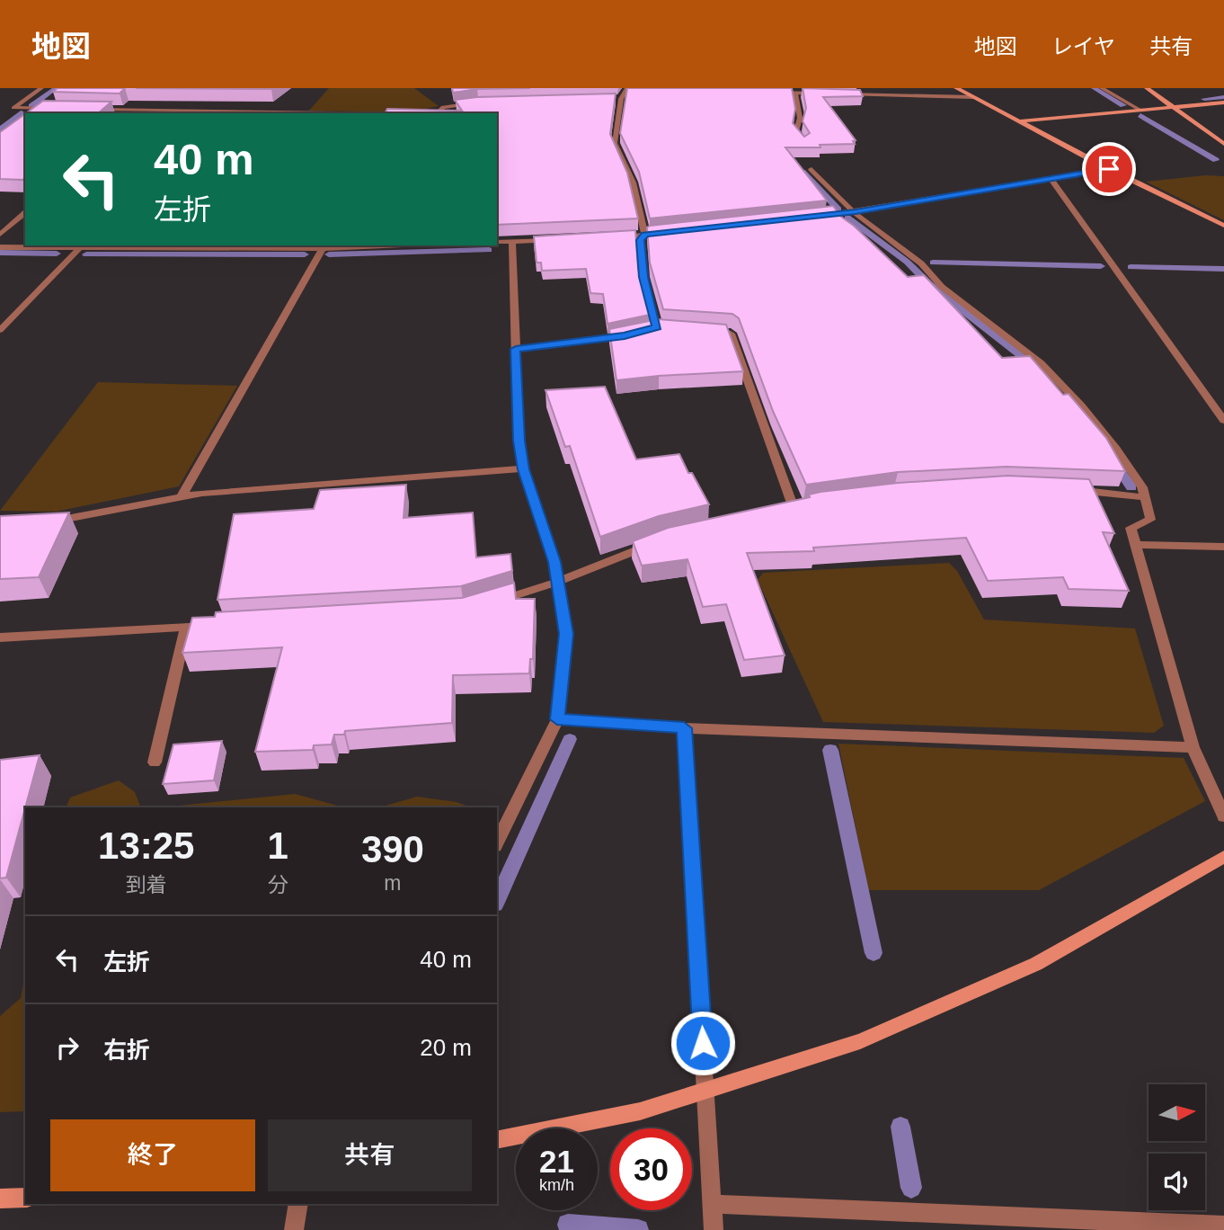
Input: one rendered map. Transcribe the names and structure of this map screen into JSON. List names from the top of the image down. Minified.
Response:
{"north":"right","page":{"header":"地図","nav":["地図","レイヤ","共有"],"turn":["40 m","左折"],"eta":["13:25","到着","1","分","390","m"],"list":[{"name":"左折","value":"40 m"},{"name":"右折","value":"20 m"}],"buttons":["終了","共有"],"speed":"21 km/h","limit":"30"}}
